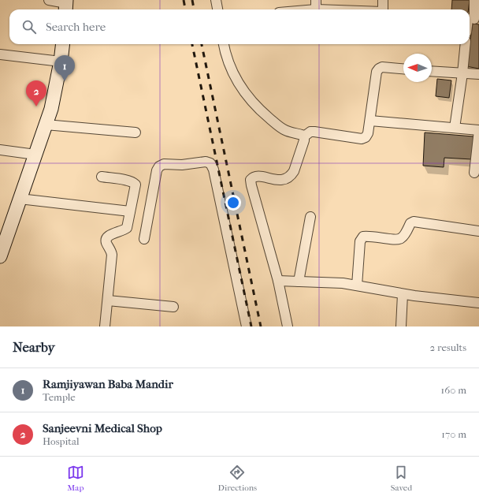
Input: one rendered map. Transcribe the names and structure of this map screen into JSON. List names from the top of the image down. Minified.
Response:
{"north":"left","page":{"search":"Search here","pins":["1","2"],"heading":["Nearby","2 results"],"list":[{"mark":"1","name":"Ramjiyawan Baba Mandir","note":"Temple","value":"160 m"},{"mark":"2","name":"Sanjeevni Medical Shop","note":"Hospital","value":"170 m"}],"nav":["Map","Directions","Saved"]}}
